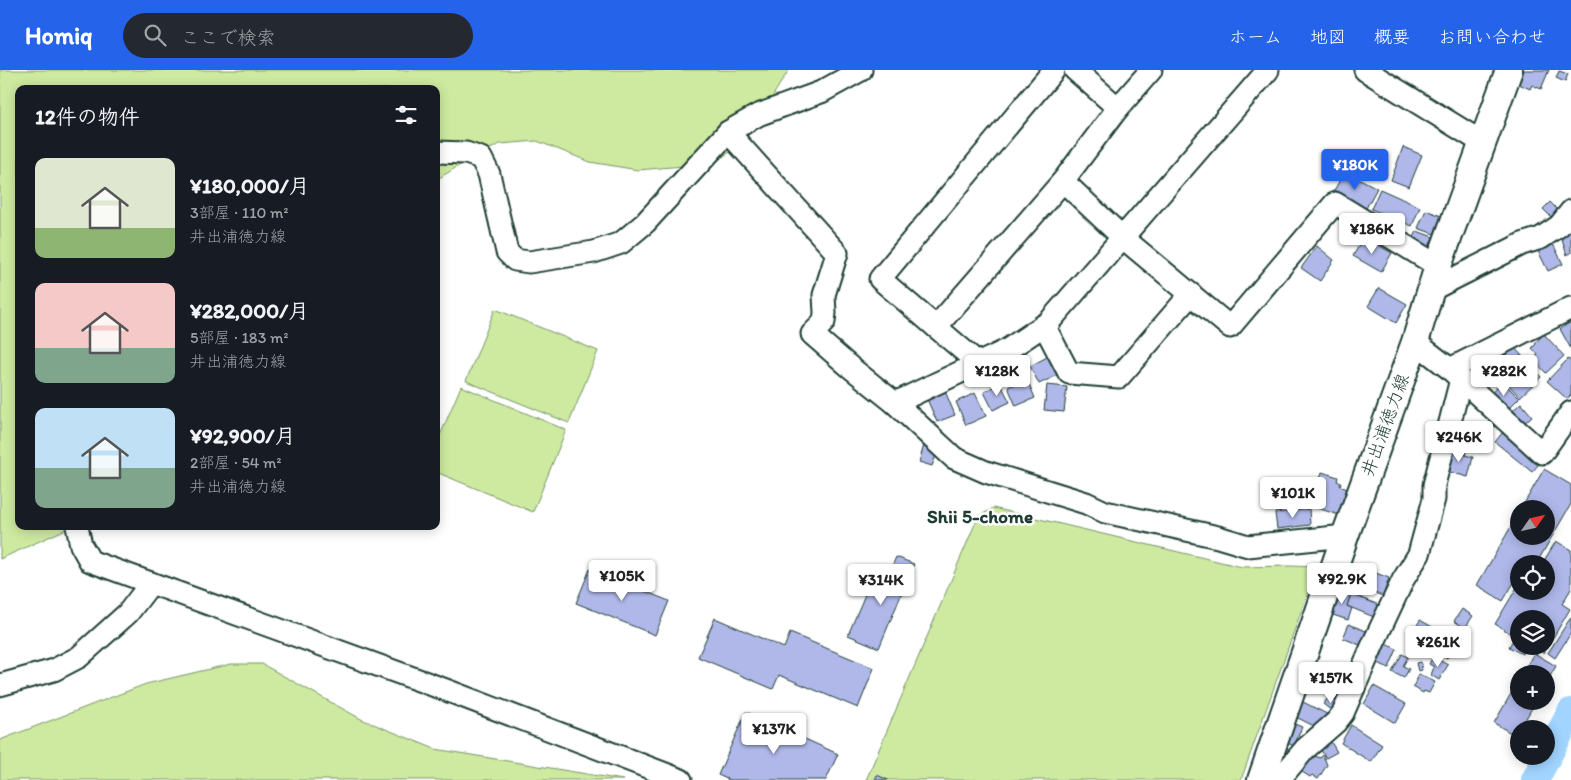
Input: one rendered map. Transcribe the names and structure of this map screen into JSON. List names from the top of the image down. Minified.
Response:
{"streets":{"main road":["井出浦徳力線"]},"districts":["Shii 5-chome"],"north":"top right","page":{"header":"Homiq","search":"ここで検索","nav":["ホーム","地図","概要","お問い合わせ"],"heading":"12件の物件","list":[{"name":"¥180,000/月","note":"3部屋 · 110 m² · 井出浦徳力線"},{"name":"¥282,000/月","note":"5部屋 · 183 m² · 井出浦徳力線"},{"name":"¥92,900/月","note":"2部屋 · 54 m² · 井出浦徳力線"}],"price":["¥180K","¥186K","¥128K","¥282K","¥246K","¥101K","¥105K","¥92.9K","¥314K","¥261K","¥157K","¥137K"],"map_buttons":["+","−"]}}
